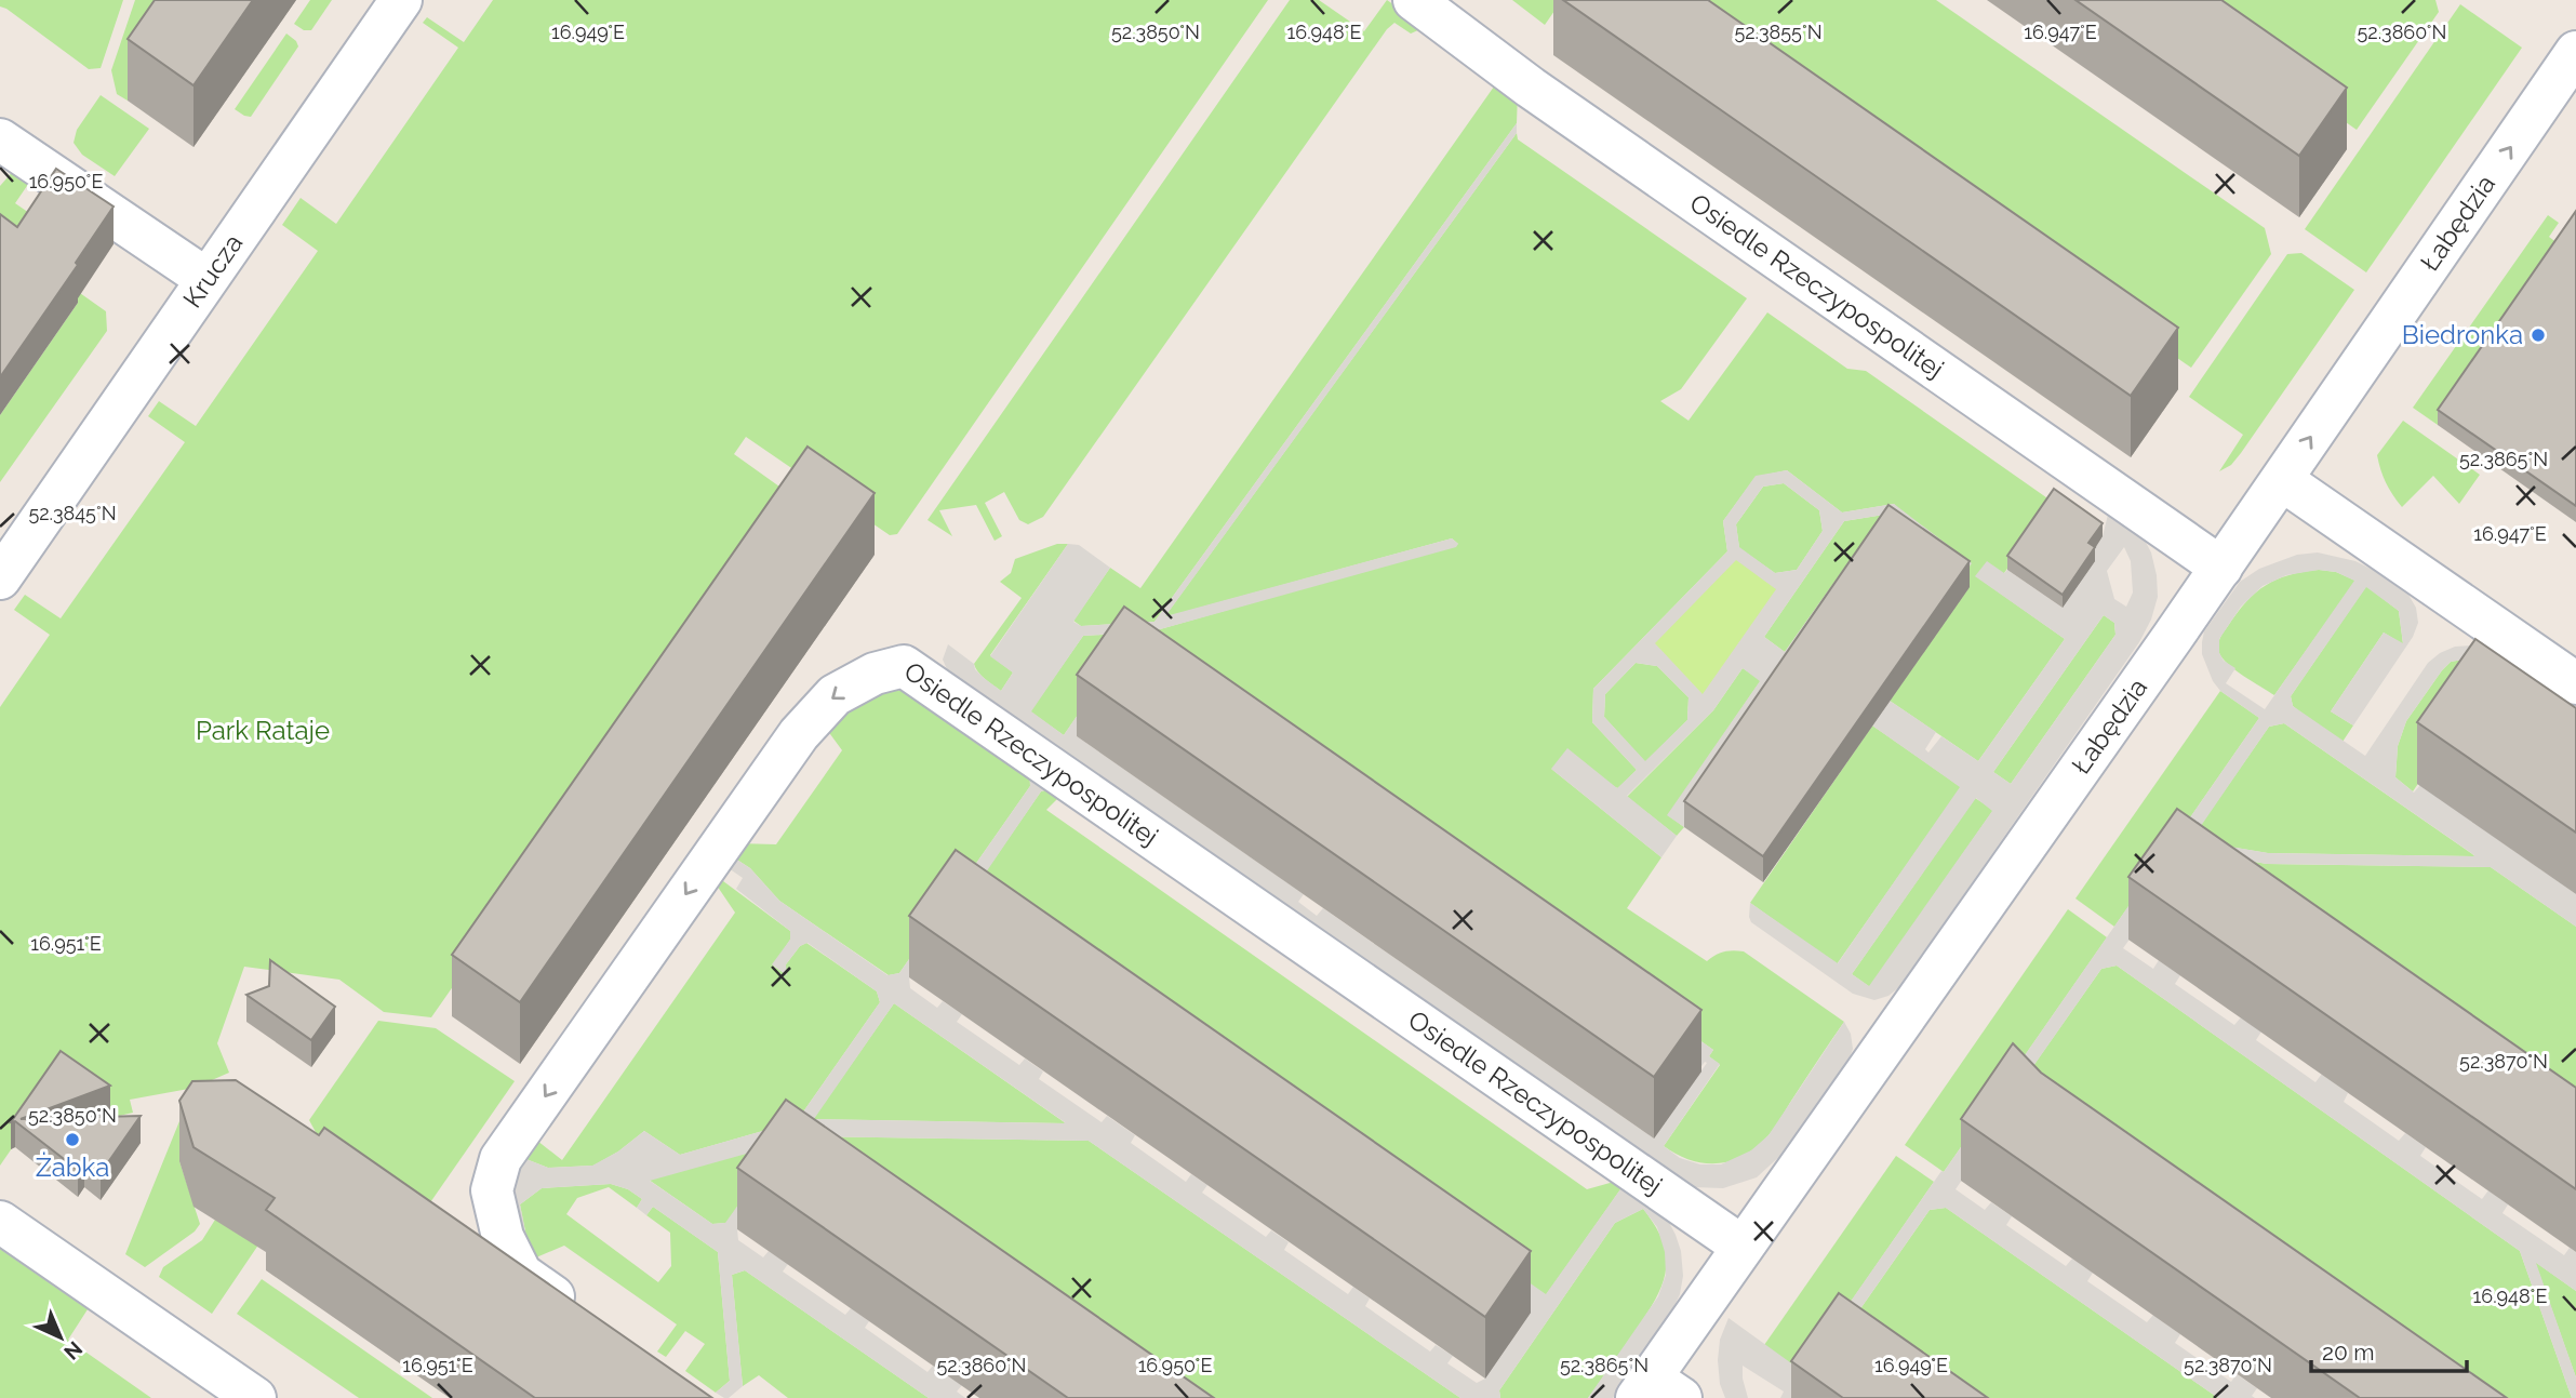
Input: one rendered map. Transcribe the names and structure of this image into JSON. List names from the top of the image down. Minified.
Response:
{"streets":{"street":["Łabędzia","Krucza","Osiedle Rzeczypospolitej"]},"crossings":[["Łabędzia","Osiedle Rzeczypospolitej"]],"parks":["Park Rataje"],"places":["Biedronka","Żabka"],"scale_bar":"20 m","north":"bottom right","coordinates":["52.3850°N","52.3855°N","52.3860°N","16.949°E","16.948°E","16.947°E","16.950°E","52.3865°N","52.3845°N","16.951°E","52.3870°N"]}
